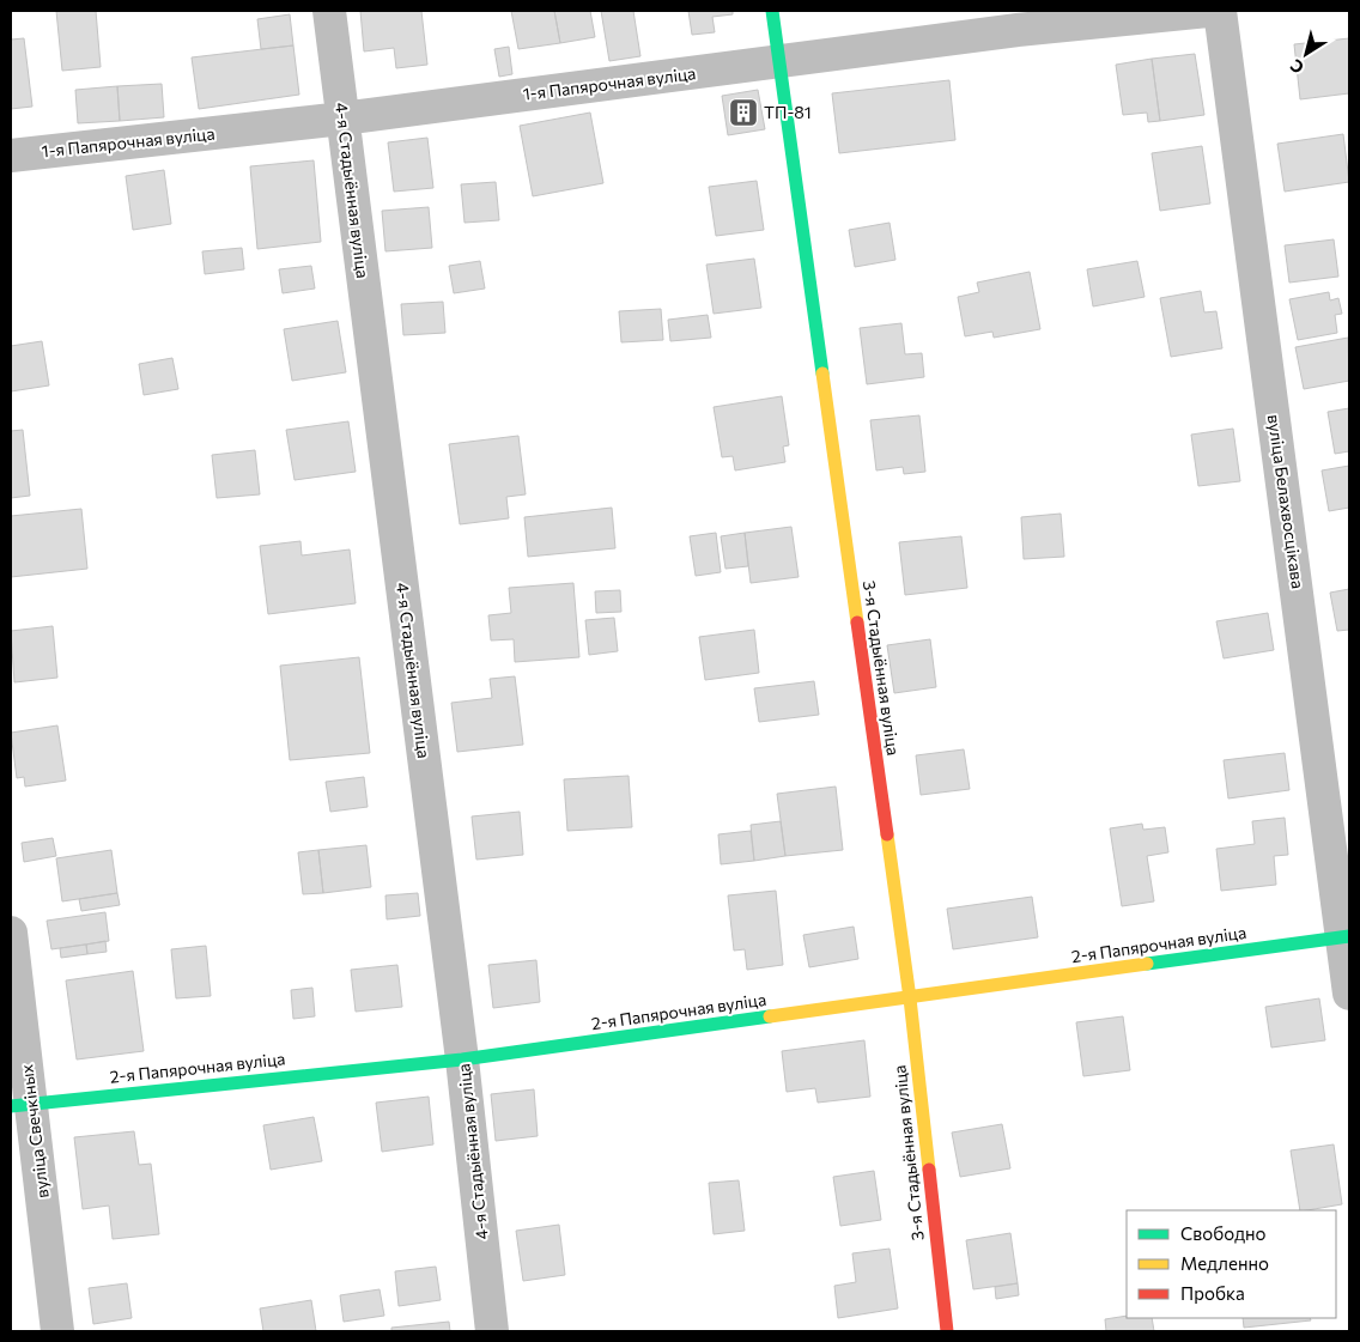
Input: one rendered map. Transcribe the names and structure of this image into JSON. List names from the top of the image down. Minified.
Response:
{"streets":{"street":["1-я Папярочная вуліца","4-я Стадыённая вуліца","вуліца Белахвосцікава","3-я Стадыённая вуліца","2-я Папярочная вуліца","вуліца Свечкіных"]},"crossings":[["1-я Папярочная вуліца","4-я Стадыённая вуліца"],["1-я Папярочная вуліца","3-я Стадыённая вуліца"],["4-я Стадыённая вуліца","2-я Папярочная вуліца"],["вуліца Белахвосцікава","2-я Папярочная вуліца"],["3-я Стадыённая вуліца","2-я Папярочная вуліца"],["2-я Папярочная вуліца","вуліца Свечкіных"]],"places":{"building":["ТП-81"]},"legend":["Свободно","Медленно","Пробка"],"north":"bottom left"}
